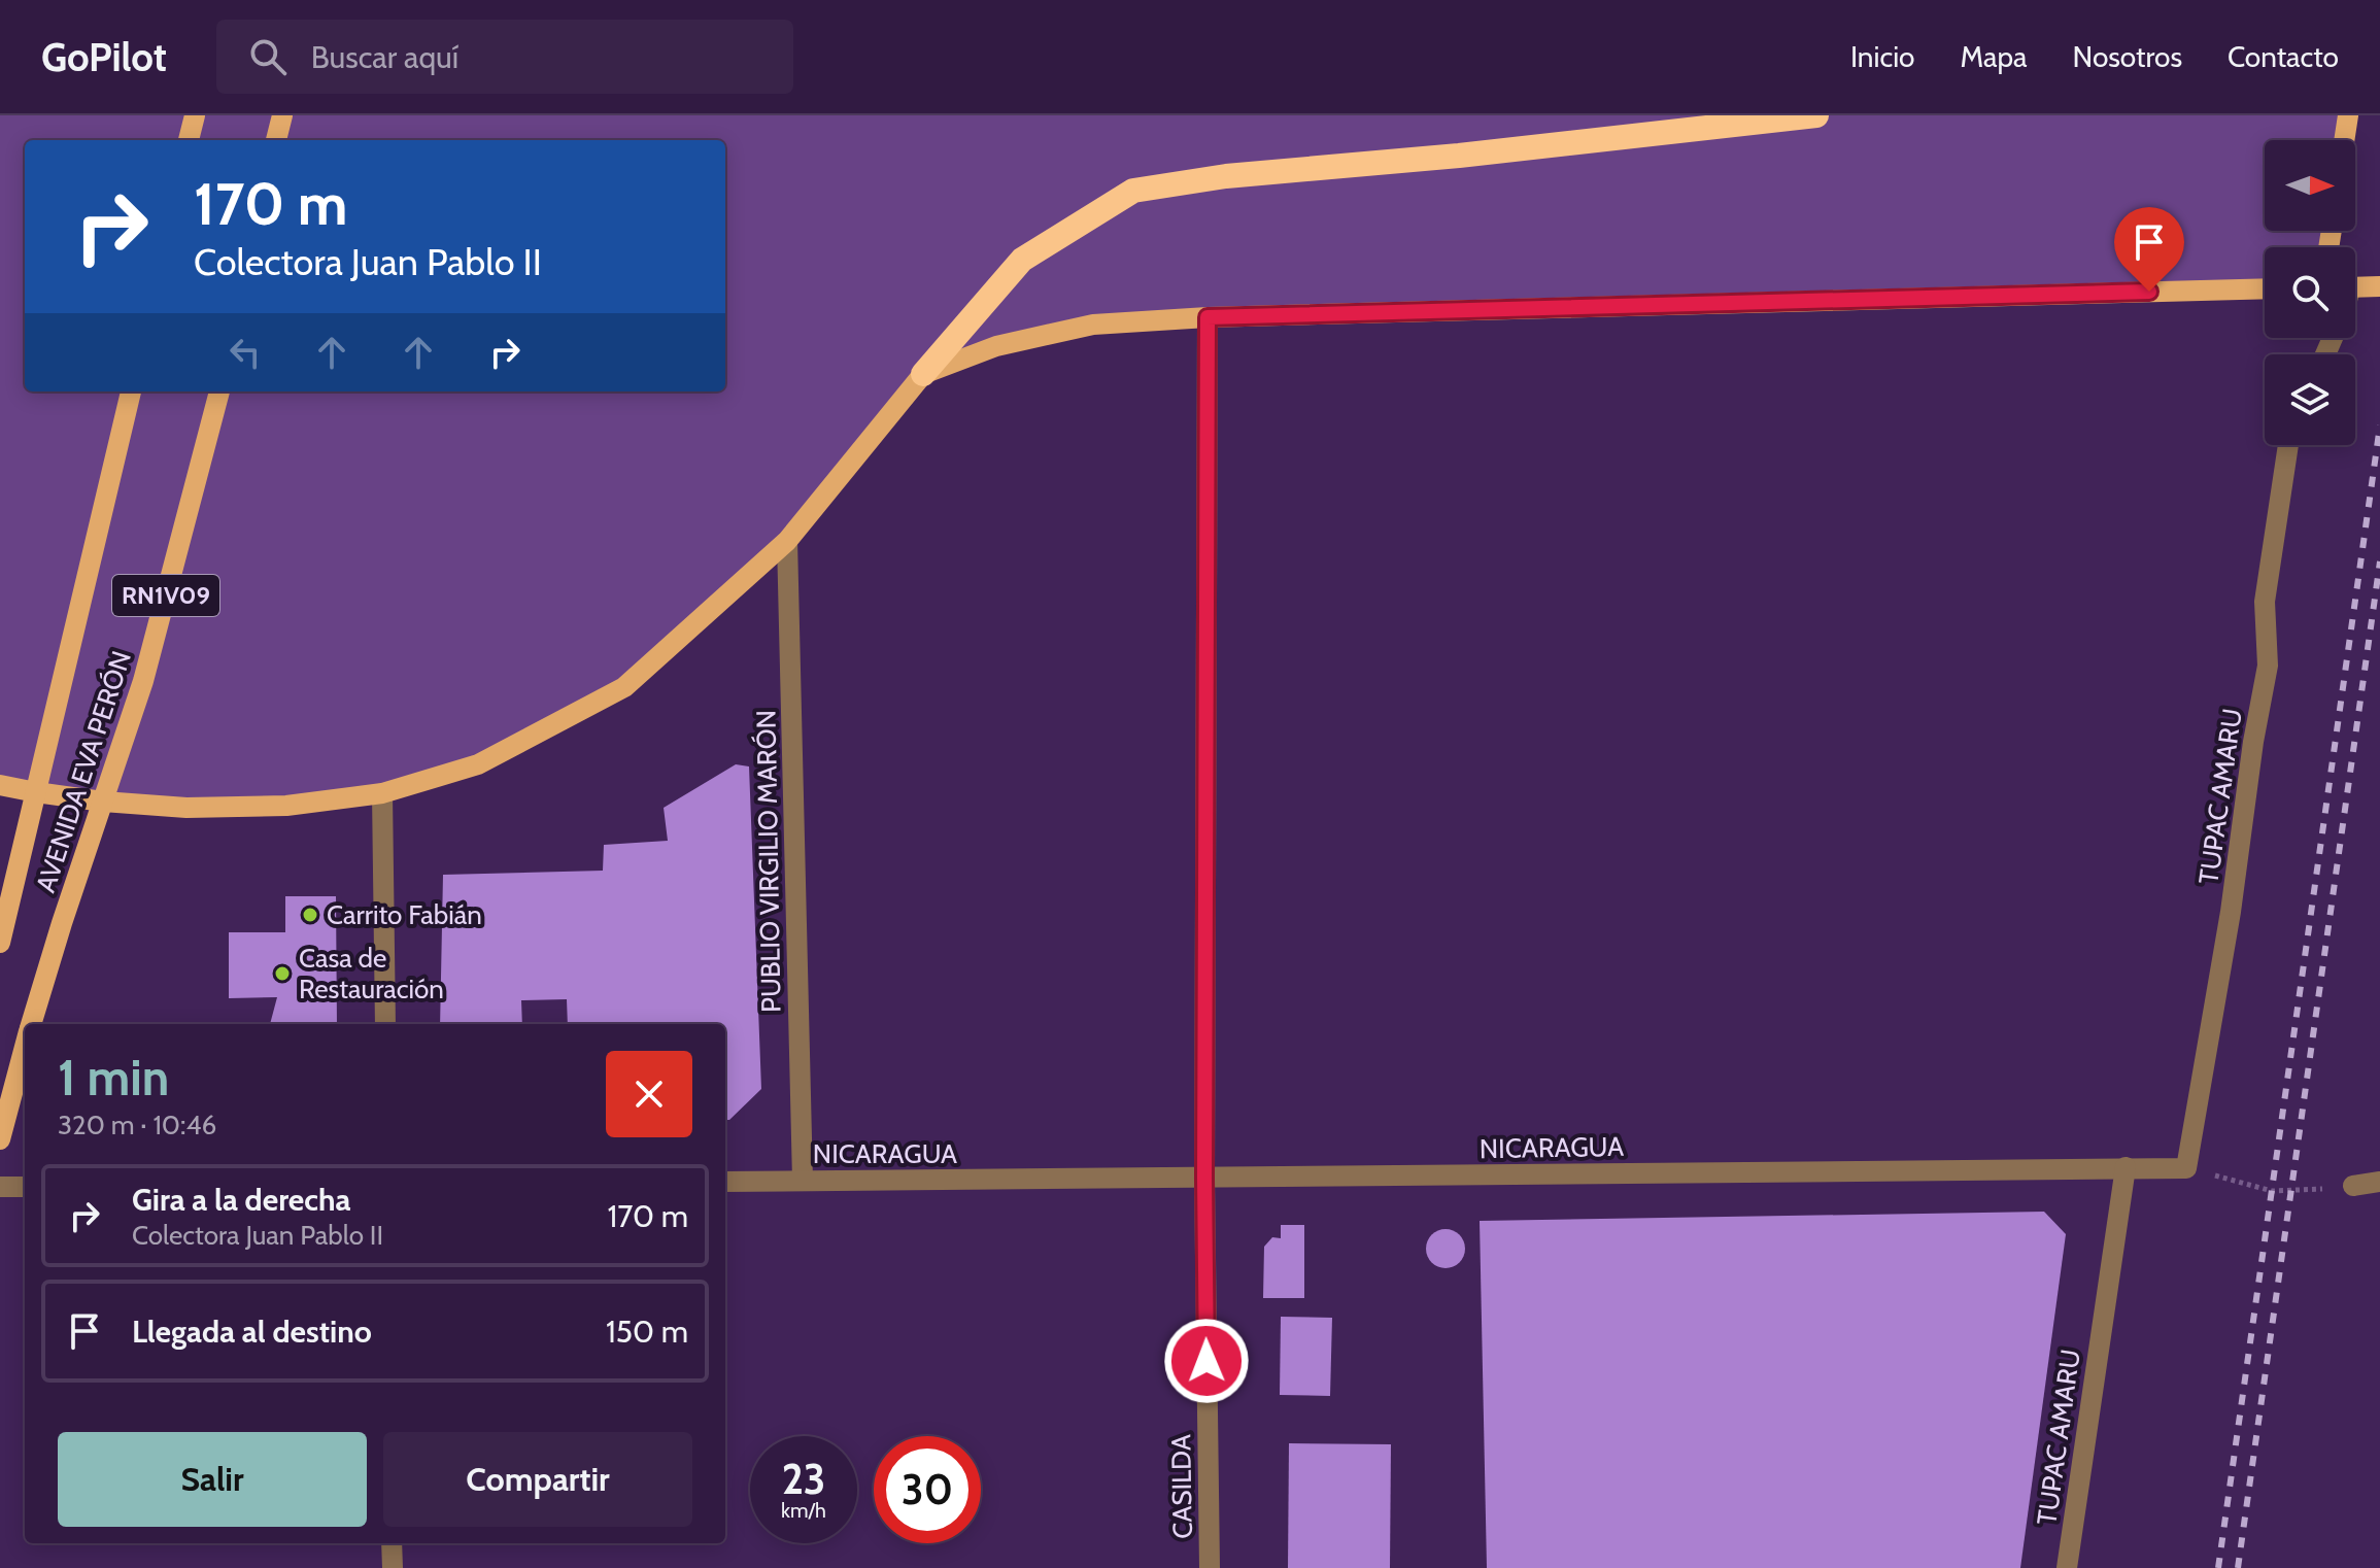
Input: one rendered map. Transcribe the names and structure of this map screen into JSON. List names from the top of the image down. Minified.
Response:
{"streets":{"main road":["RN1V09","AVENIDA EVA PERÓN"],"street":["TUPAC AMARU","PUBLIO VIRGILIO MARÓN","NICARAGUA","CASILDA"]},"crossings":[["TUPAC AMARU","NICARAGUA"],["PUBLIO VIRGILIO MARÓN","NICARAGUA"],["NICARAGUA","CASILDA"]],"places":["Carrito Fabián","Casa de Restauración"],"north":"right","page":{"header":"GoPilot","search":"Buscar aquí","nav":["Inicio","Mapa","Nosotros","Contacto"],"turn":["170 m","Colectora Juan Pablo II"],"heading":["1 min","320 m · 10:46"],"list":[{"name":"Gira a la derecha","note":"Colectora Juan Pablo II","value":"170 m"},{"name":"Llegada al destino","value":"150 m"}],"buttons":["Salir","Compartir"],"speed":"23 km/h","limit":"30"}}
